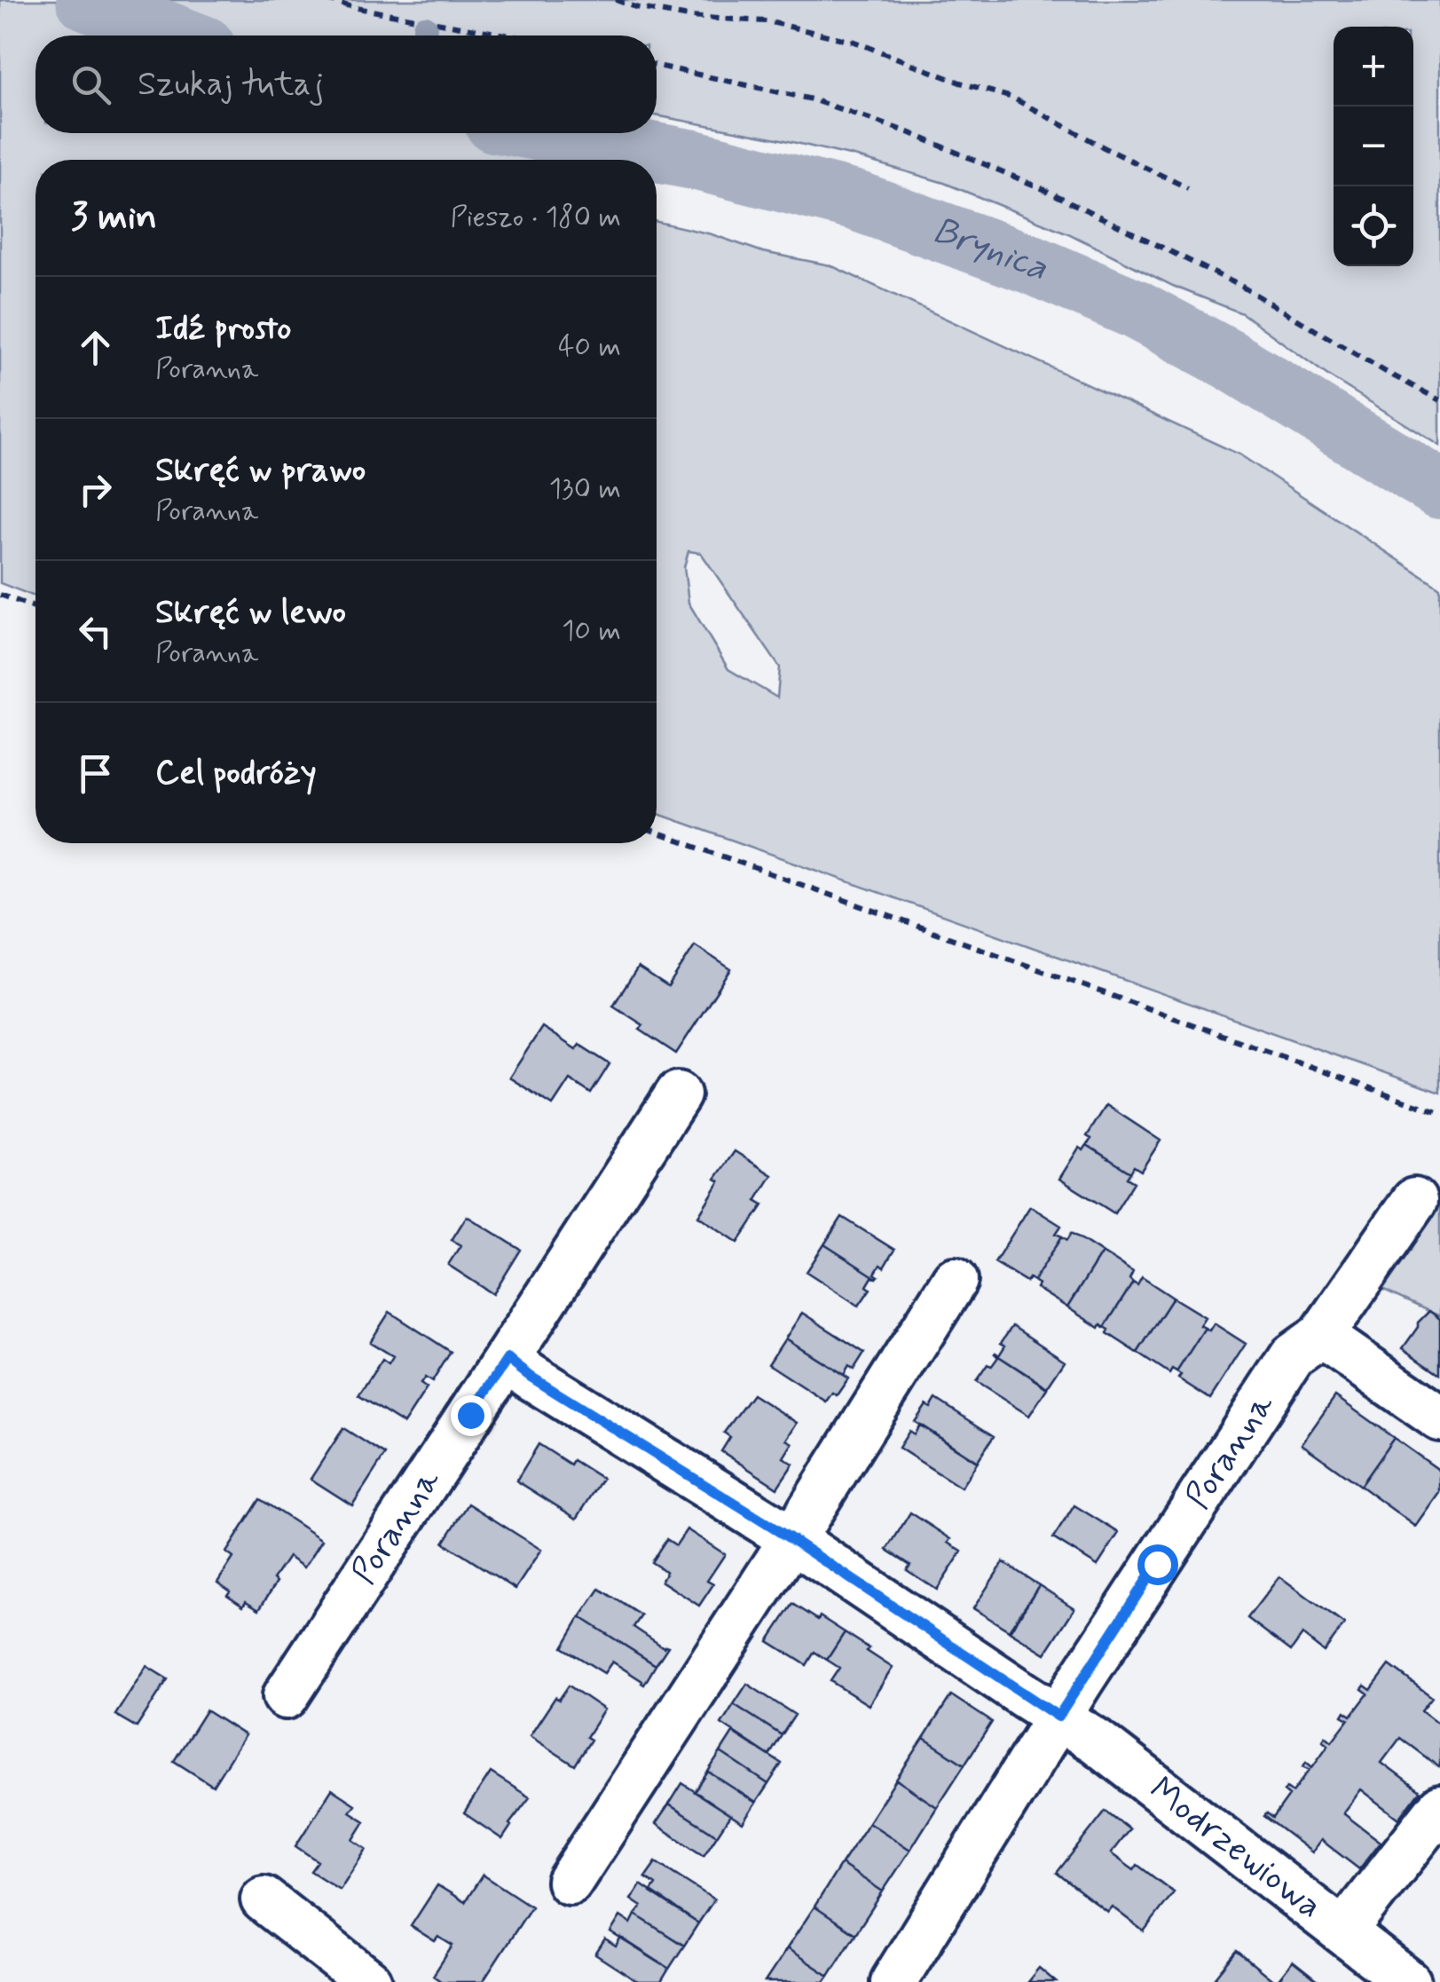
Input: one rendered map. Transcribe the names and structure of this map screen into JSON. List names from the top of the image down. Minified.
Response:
{"streets":{"street":["Poranna","Modrzewiowa"]},"crossings":[["Poranna","Modrzewiowa"]],"water":["Brynica"],"page":{"map_buttons":["+","−"],"search":"Szukaj tutaj","heading":["3 min","Pieszo · 180 m"],"list":[["Idź prosto","Poranna","40 m"],["Skręć w prawo","Poranna","130 m"],["Skręć w lewo","Poranna","10 m"],"Cel podróży"]}}
